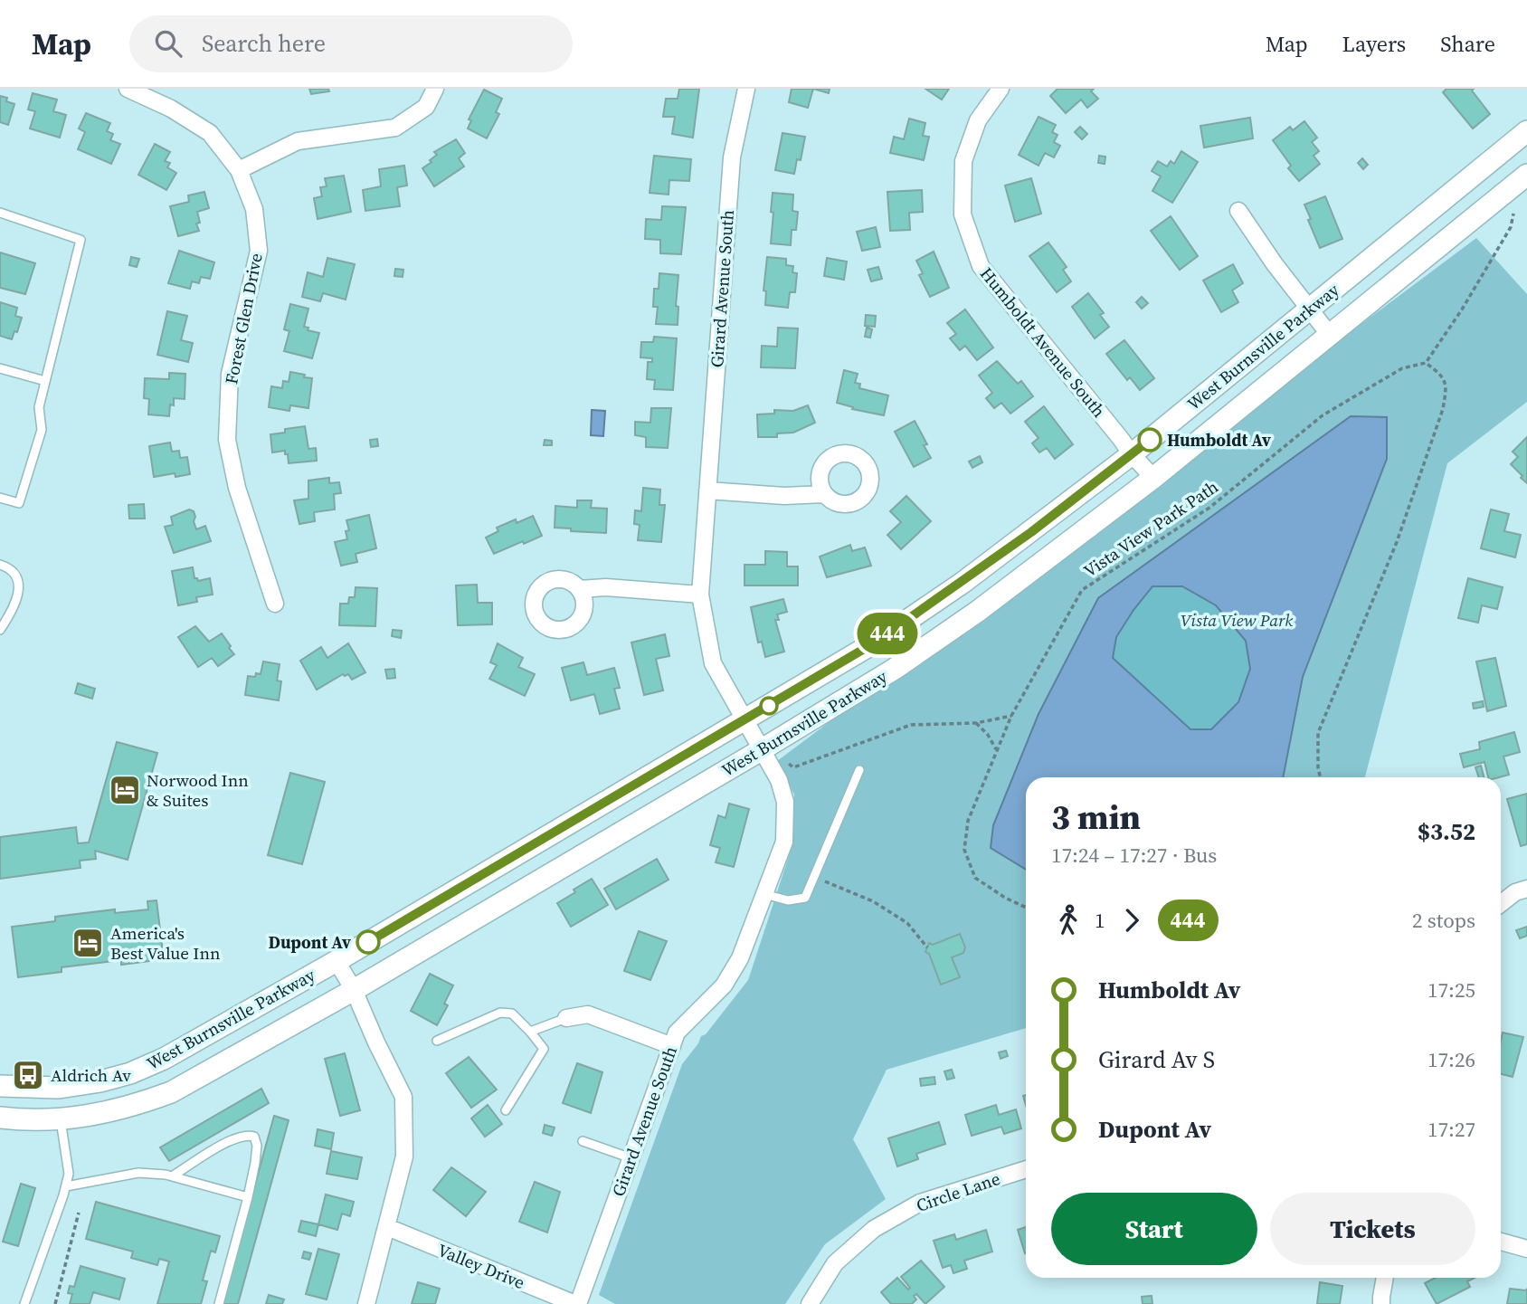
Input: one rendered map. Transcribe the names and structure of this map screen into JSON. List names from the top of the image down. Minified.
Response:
{"streets":{"street":["Girard Avenue South","Forest Glen Drive","Humboldt Avenue South","West Burnsville Parkway","Circle Lane","Valley Drive"],"path":["Vista View Park Path"]},"crossings":[["Girard Avenue South","West Burnsville Parkway"],["Girard Avenue South","Valley Drive"],["Humboldt Avenue South","West Burnsville Parkway"]],"parks":["Vista View Park"],"places":{"other":["Humboldt Av","Dupont Av"],"hotel":["Norwood Inn & Suites","America's Best Value Inn"],"bus stop":["Aldrich Av"]},"lines":["bus line 444"],"page":{"header":"Map","search":"Search here","nav":["Map","Layers","Share"],"on_map":"444","heading":["3 min","17:24 – 17:27 · Bus","$3.52"],"legs":["1","444","2 stops"],"list":[{"name":"Humboldt Av","value":"17:25"},{"name":"Girard Av S","value":"17:26"},{"name":"Dupont Av","value":"17:27"}],"buttons":["Start","Tickets"]}}
